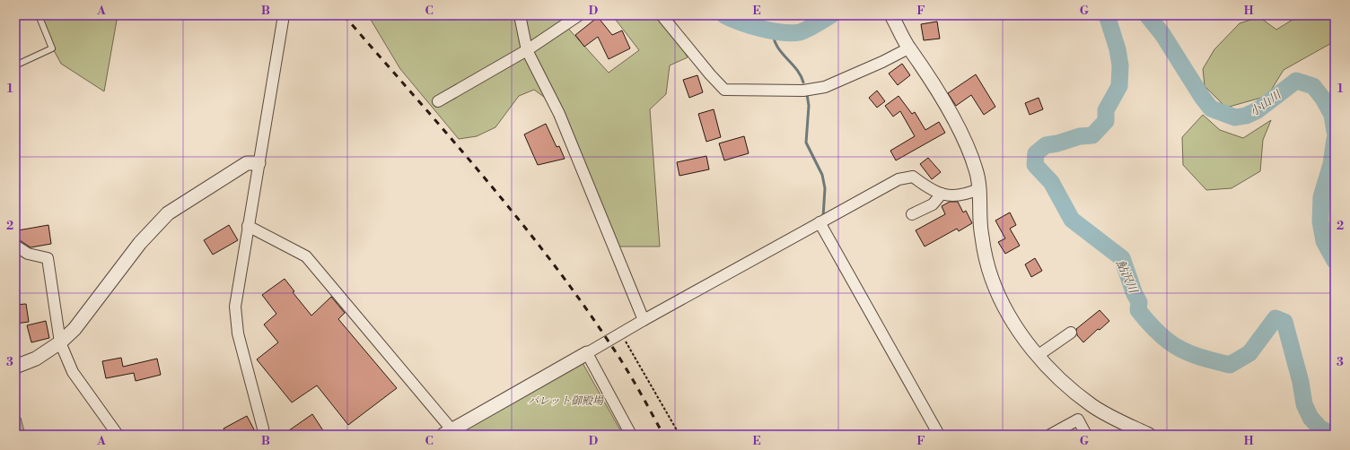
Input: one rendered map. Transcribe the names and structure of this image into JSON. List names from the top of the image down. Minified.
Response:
{"water":["小山川","鮎沢川"],"parks":["パレット御殿場"],"grid":{"columns":["A","B","C","D","E","F","G","H"],"rows":["1","2","3"]}}
